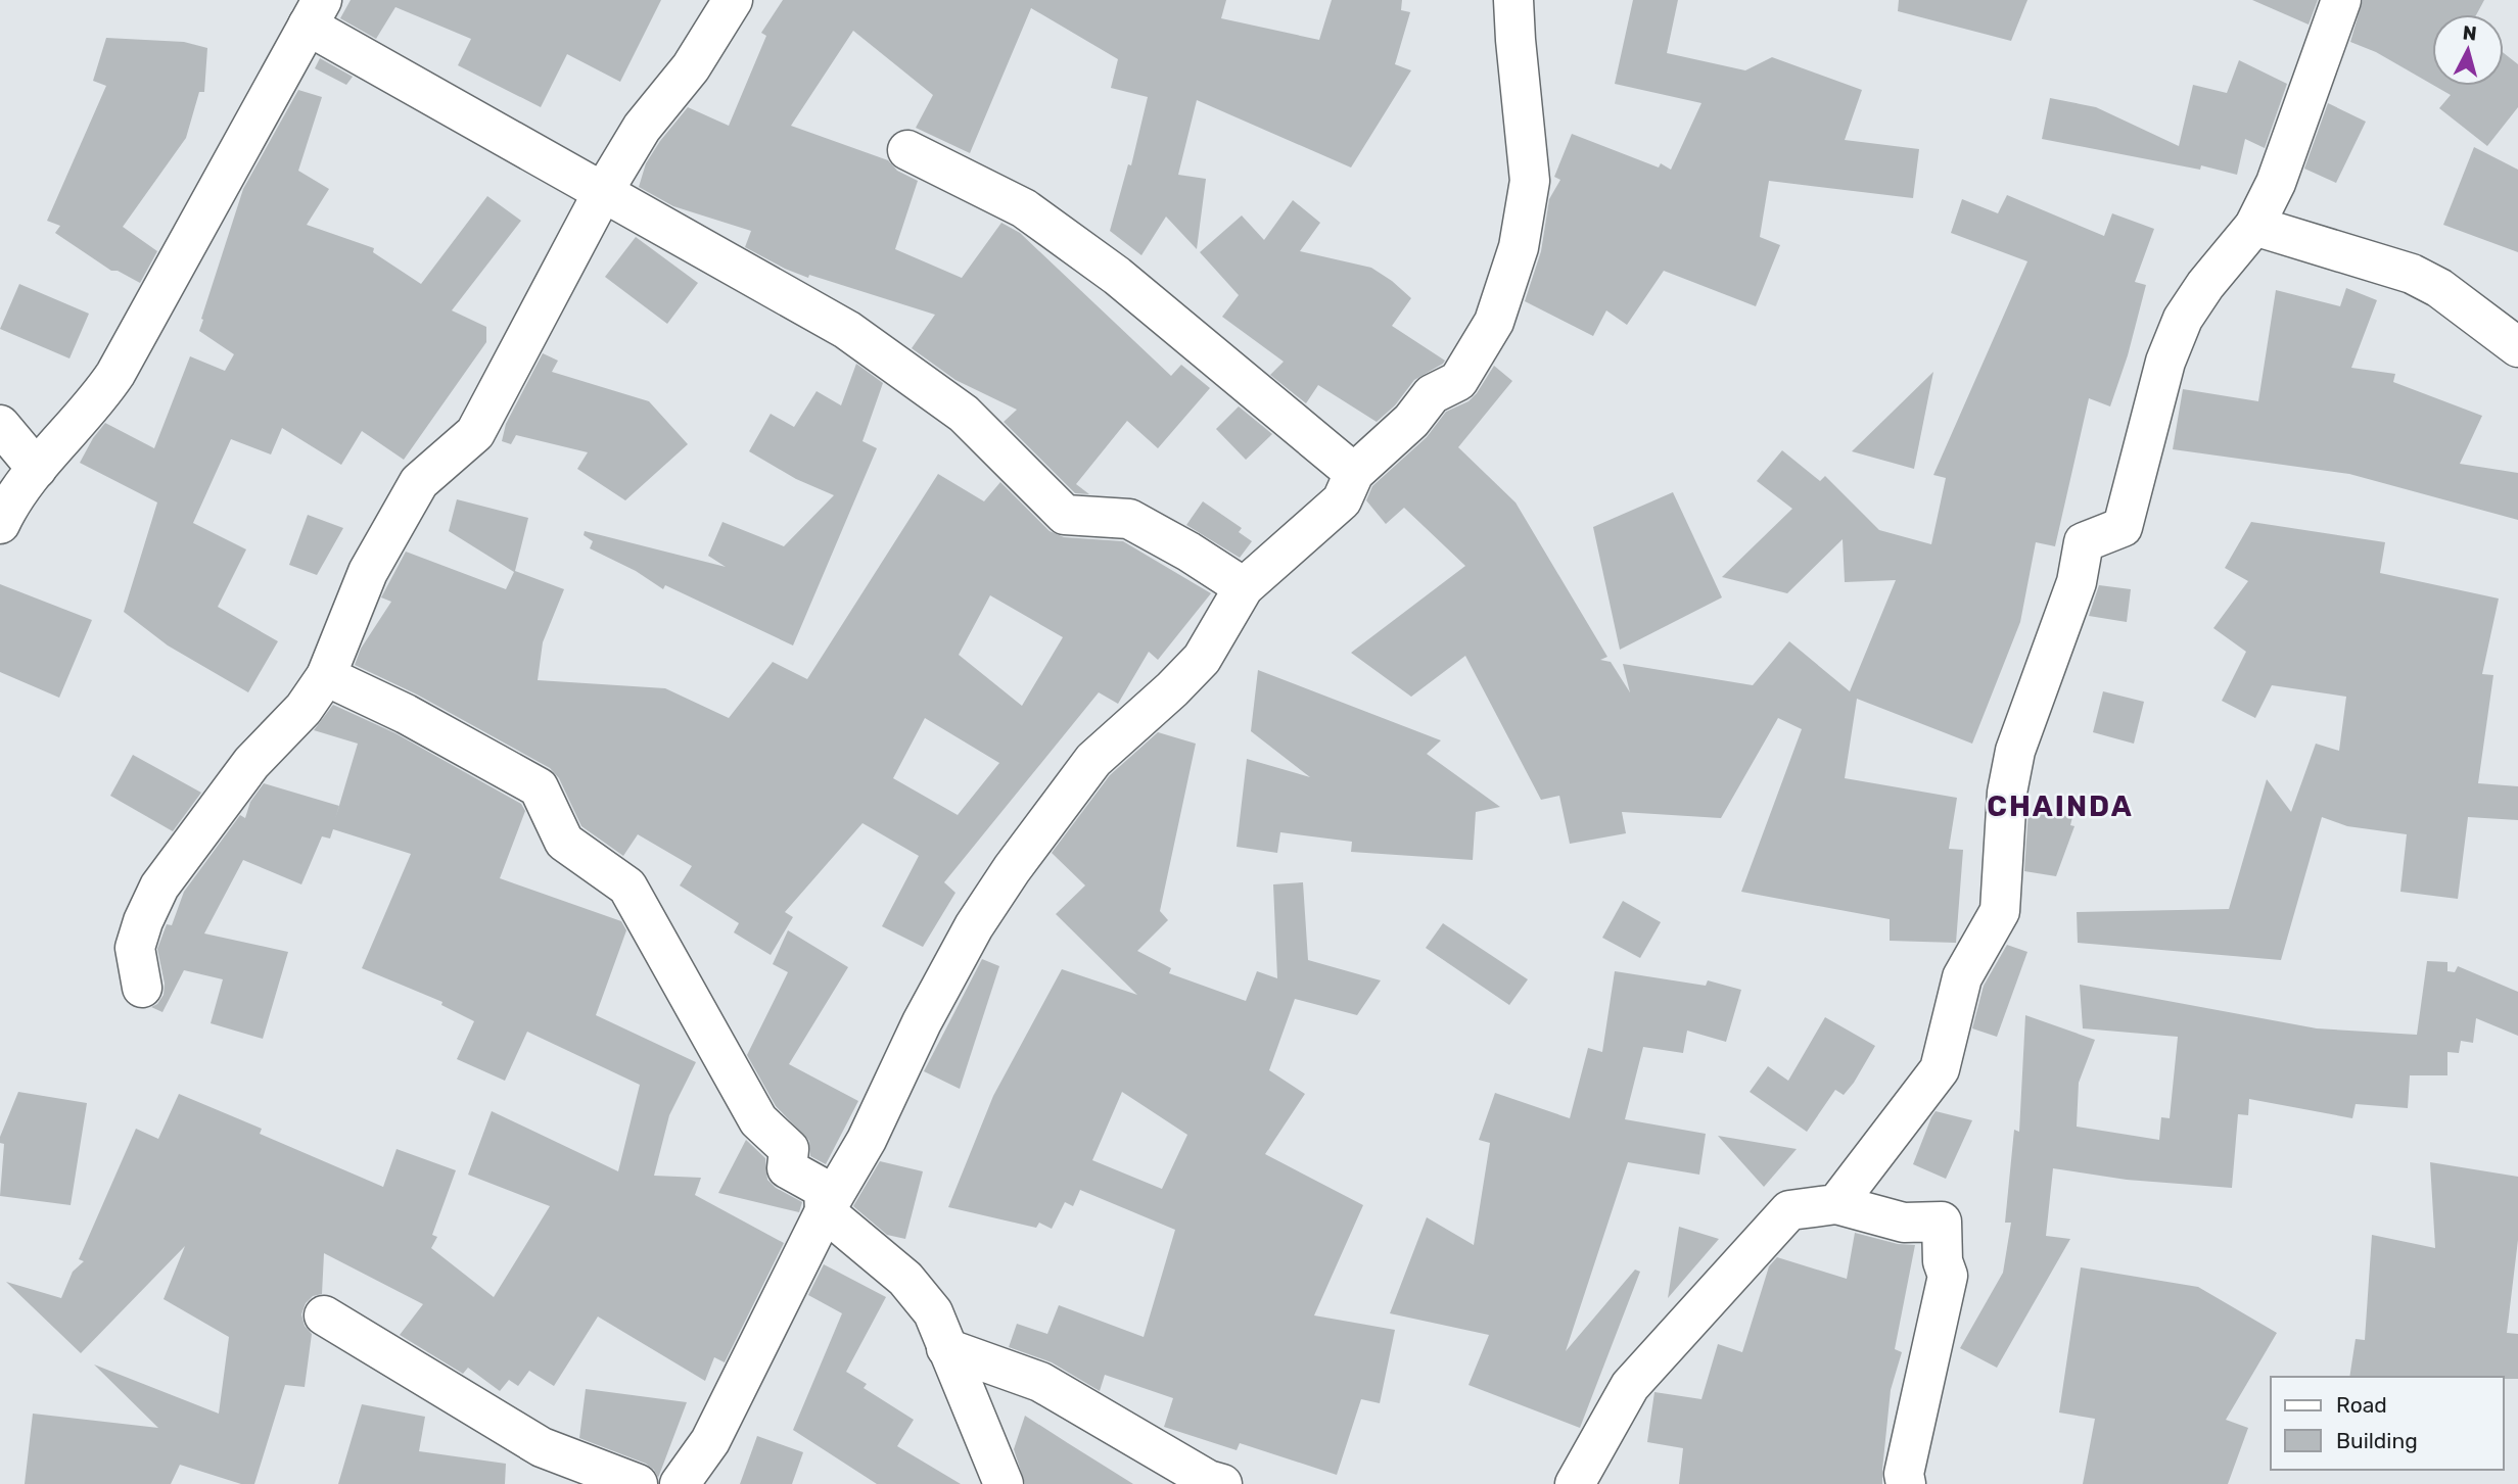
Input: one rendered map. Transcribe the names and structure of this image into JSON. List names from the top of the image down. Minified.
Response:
{"districts":["CHAINDA"],"legend":["Road","Building"],"north":"top"}
